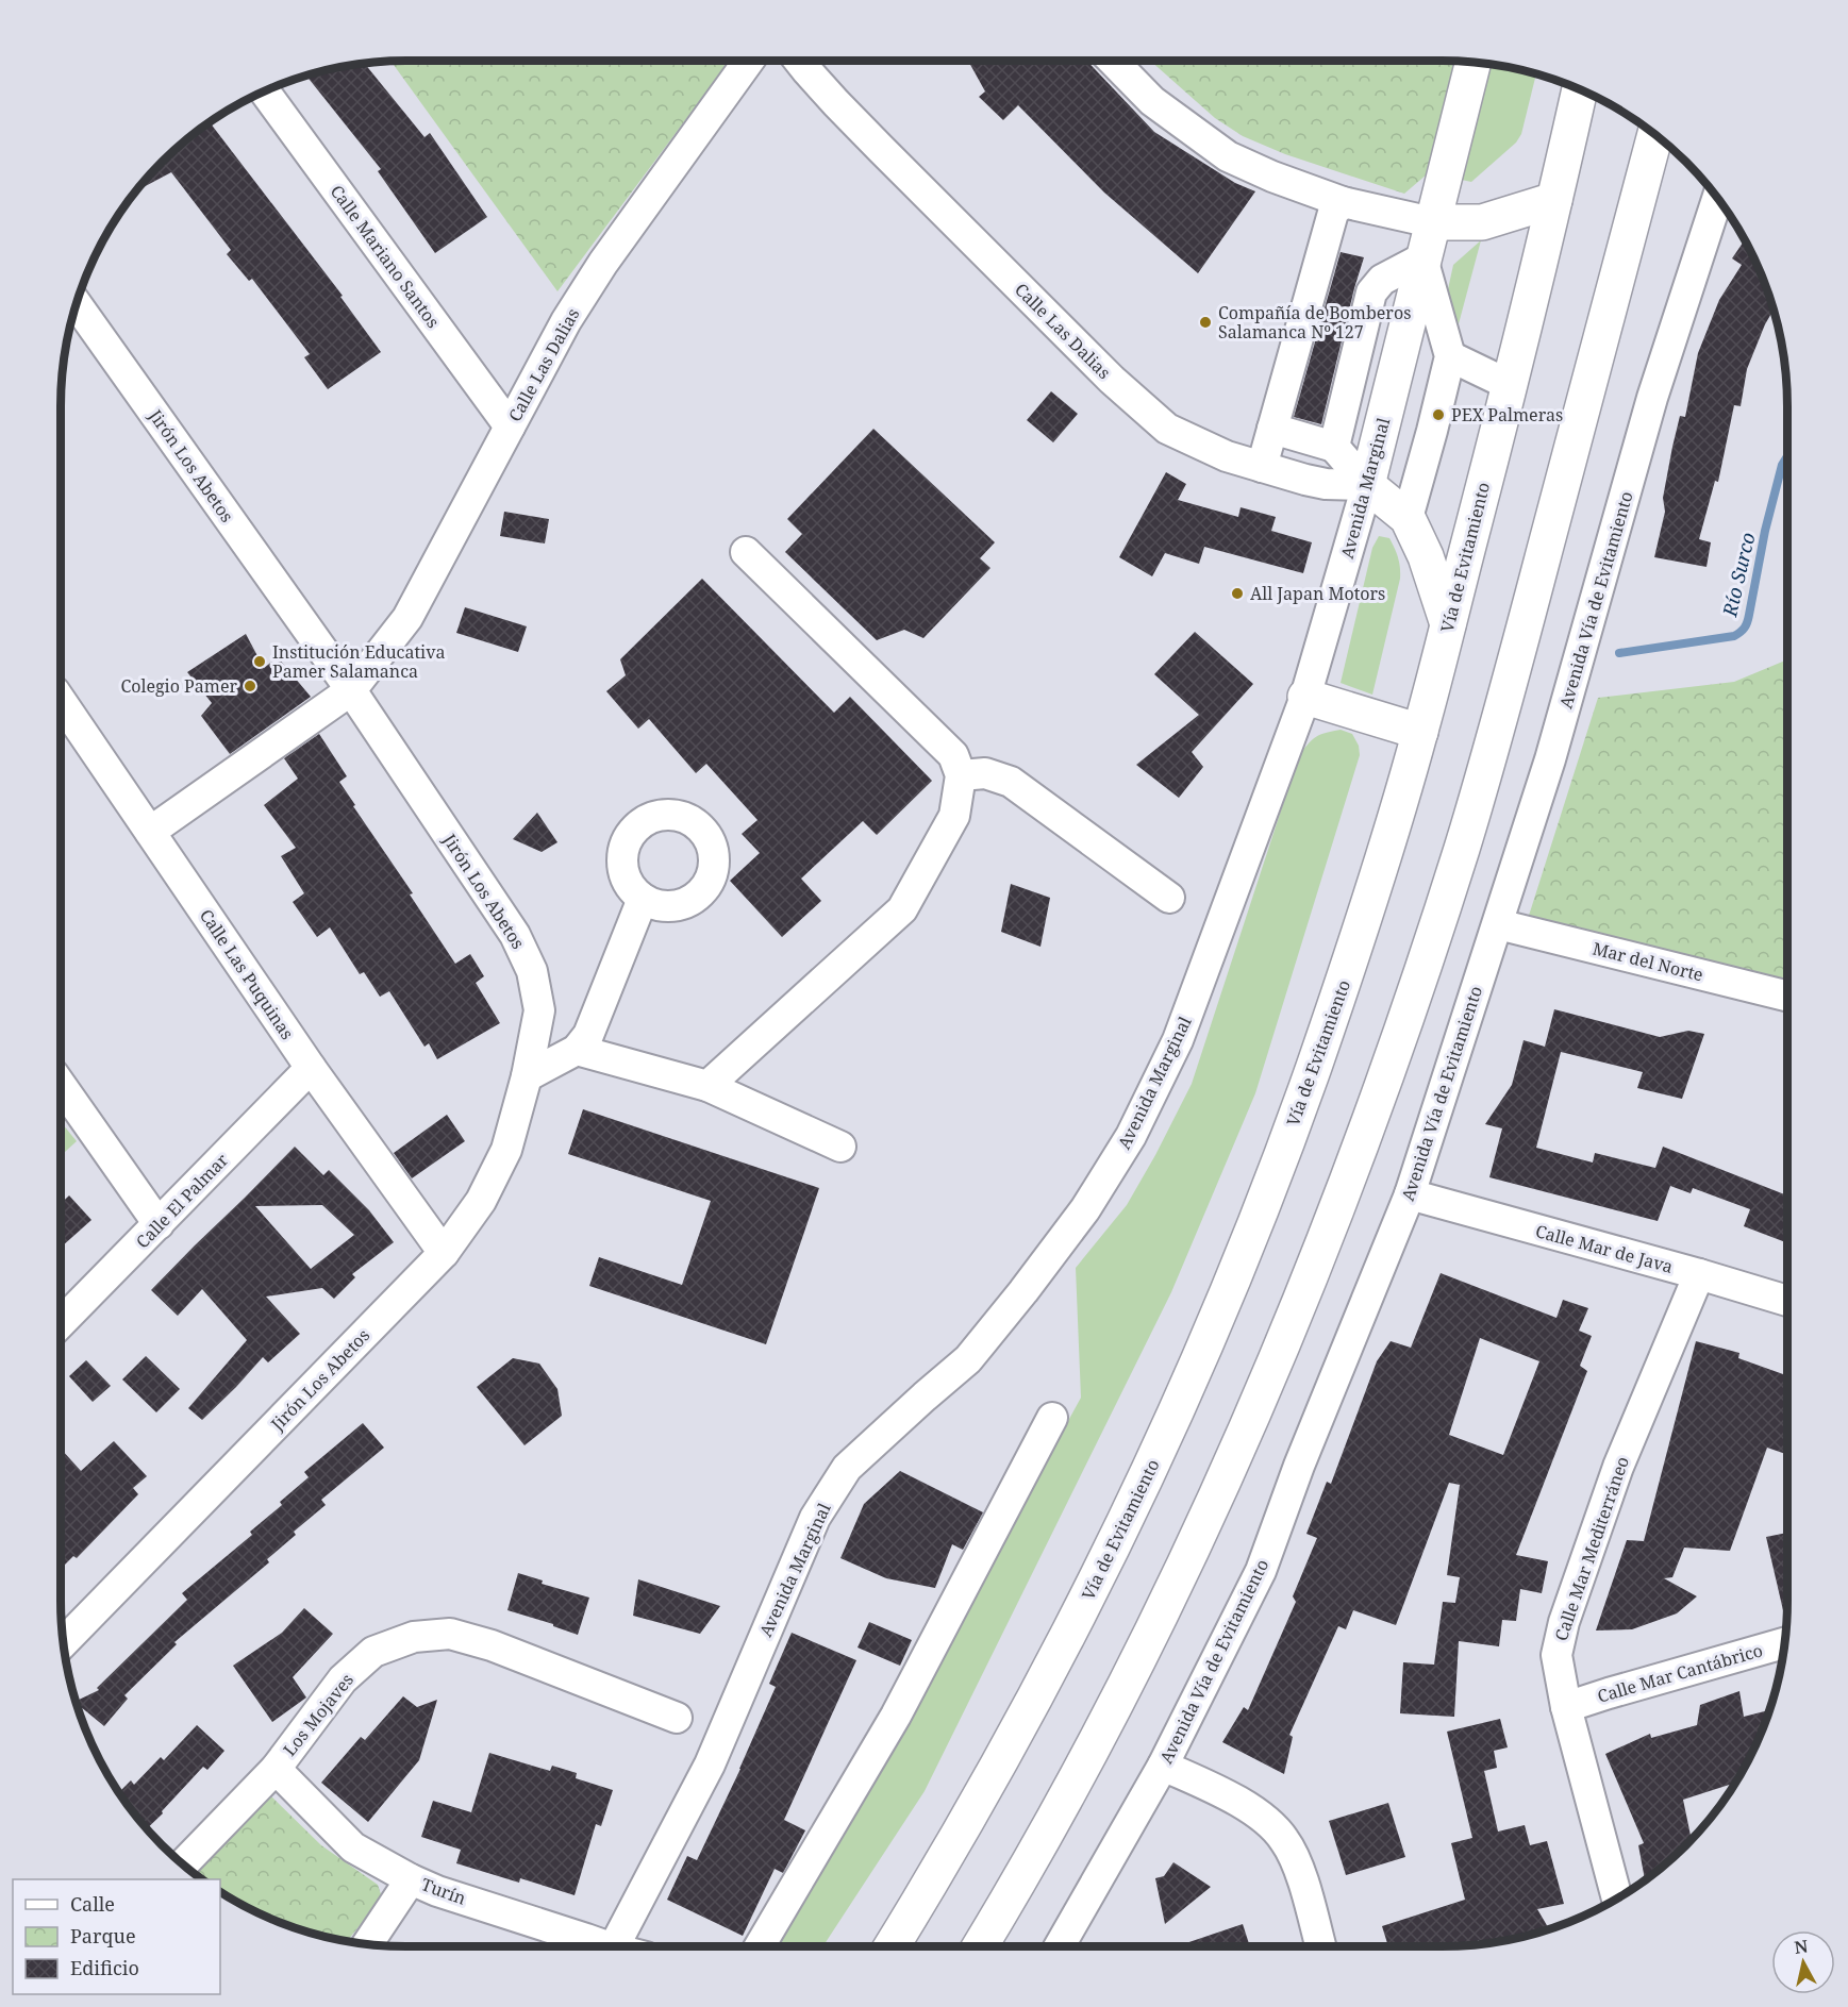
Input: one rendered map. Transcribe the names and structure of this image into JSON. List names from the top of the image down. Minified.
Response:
{"streets":{"main road":["Avenida Marginal","Vía de Evitamiento"],"street":["Calle Mariano Santos","Calle Las Dalias","Jirón Los Abetos","Avenida Vía de Evitamiento","Mar del Norte","Calle Las Puquinas","Calle El Palmar","Calle Mar de Java","Calle Mar Mediterráneo","Calle Mar Cantábrico","Los Mojaves","Turín"]},"crossings":[["Calle Mariano Santos","Calle Las Dalias"],["Calle Las Dalias","Jirón Los Abetos"],["Calle Las Dalias","Avenida Marginal"],["Calle Las Dalias","Calle Las Puquinas"],["Jirón Los Abetos","Calle Las Puquinas"],["Avenida Vía de Evitamiento","Mar del Norte"],["Avenida Vía de Evitamiento","Calle Mar de Java"],["Calle Las Puquinas","Calle El Palmar"],["Calle Mar de Java","Calle Mar Mediterráneo"],["Calle Mar Mediterráneo","Calle Mar Cantábrico"],["Los Mojaves","Turín"]],"water":["Río Surco"],"places":["Compañía de Bomberos Salamanca Nº 127","PEX Palmeras","All Japan Motors","Institución Educativa Pamer Salamanca","Colegio Pamer"],"legend":["Calle","Parque","Edificio"],"north":"top"}
